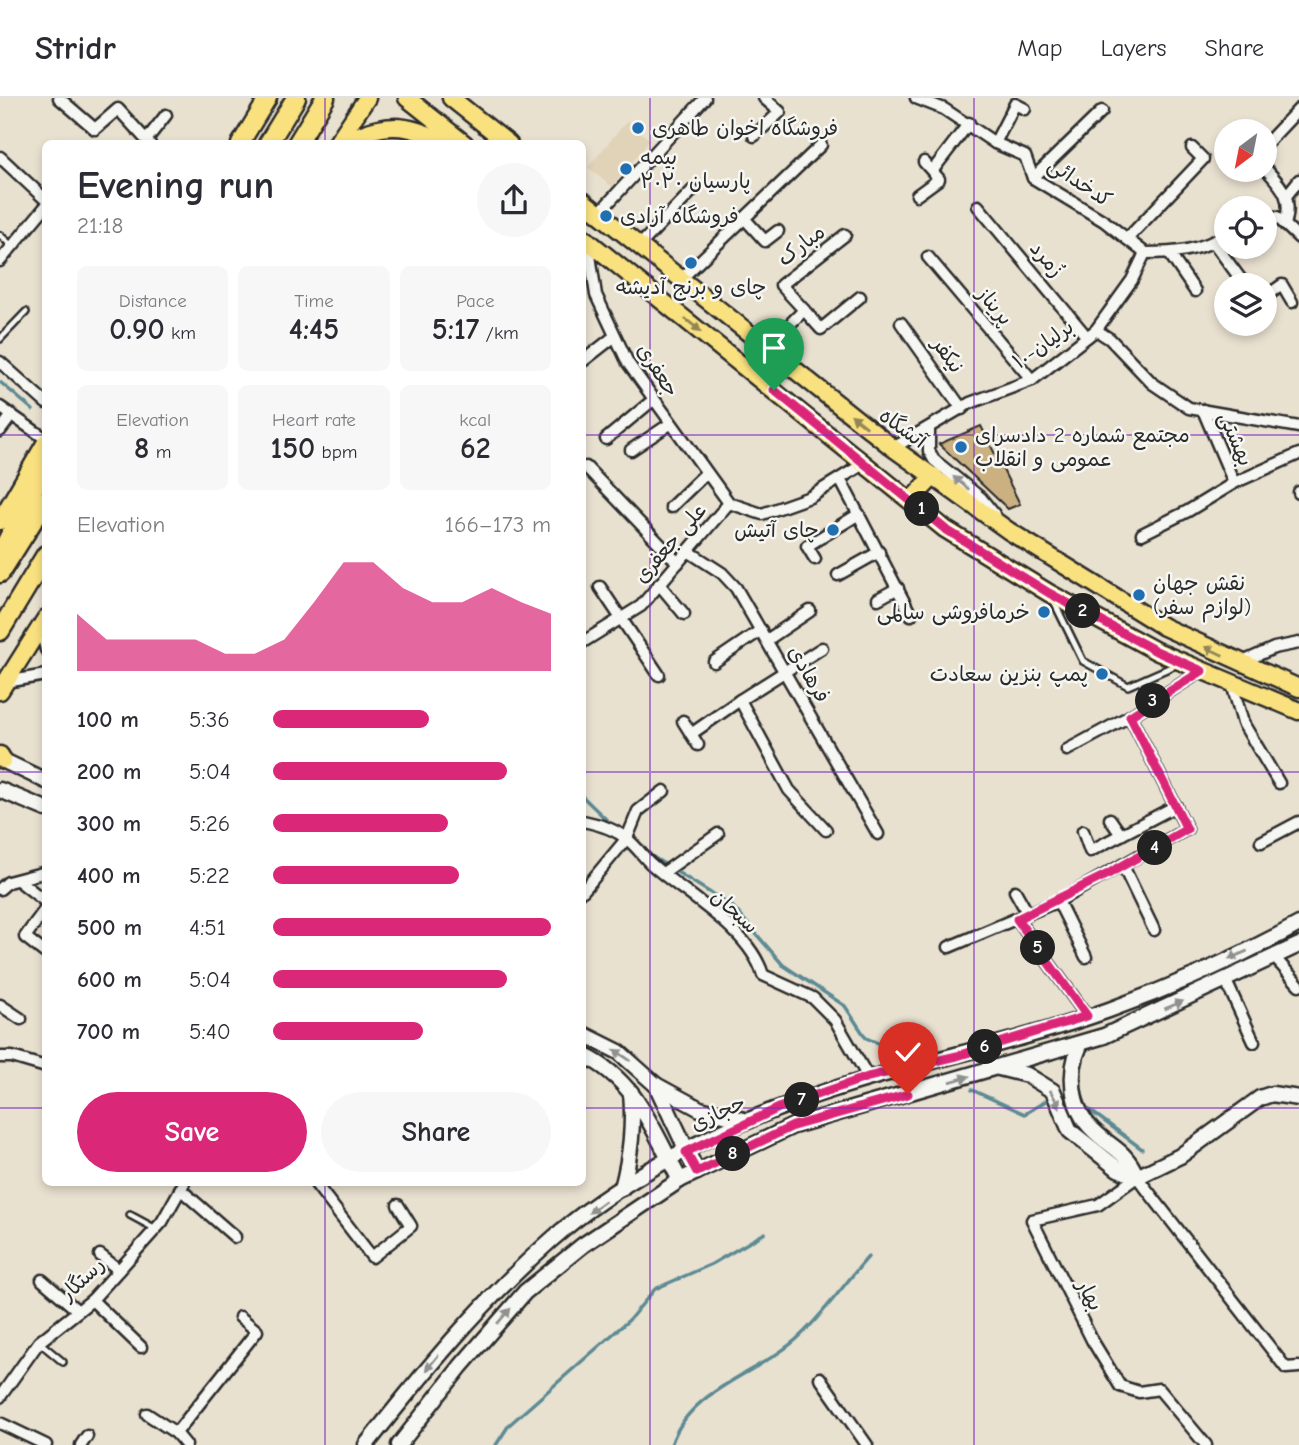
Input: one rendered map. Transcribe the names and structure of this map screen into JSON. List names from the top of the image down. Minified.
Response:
{"streets":{"main road":["آتشگاه","حجازی"],"street":["کدخدائی","مبارک","زُمرد","پریناز","۱۰-برلیان","نیکفر","جعفری","بهشتی","علی جعفری","فرهادی","سبحان","رستگار","بهار"]},"crossings":[["کدخدائی","۱۰-برلیان"],["زُمرد","۱۰-برلیان"],["زُمرد","بهشتی"],["پریناز","۱۰-برلیان"],["۱۰-برلیان","نیکفر"],["۱۰-برلیان","آتشگاه"],["جعفری","علی جعفری"],["علی جعفری","فرهادی"],["سبحان","حجازی"]],"places":["فروشگاه اخوان طاهری","بیمه پارسیان ۲۰۲۰","فروشگاه آزادی","چای و برنج آدیشه","مجتمع شماره 2 دادسرای عمومی و انقلاب","چای آتیش","نقش جهان (لوازم سفر)","خرمافروشی سالمی","پمپ بنزین سعادت"],"north":"bottom left","page":{"header":"Stridr","nav":["Map","Layers","Share"],"heading":["Evening run","21:18"],"stats":[["Distance","0.90 km"],["Time","4:45"],["Pace","5:17 /km"],["Elevation","8 m"],["Heart rate","150 bpm"],["kcal","62"]],"pins":["1","2","3","4","5","6","7","8"],"chart":["Elevation","166–173 m"],"list":[{"name":"100 m","note":"5:36"},{"name":"200 m","note":"5:04"},{"name":"300 m","note":"5:26"},{"name":"400 m","note":"5:22"},{"name":"500 m","note":"4:51"},{"name":"600 m","note":"5:04"},{"name":"700 m","note":"5:40"}],"buttons":["Save","Share"]}}
